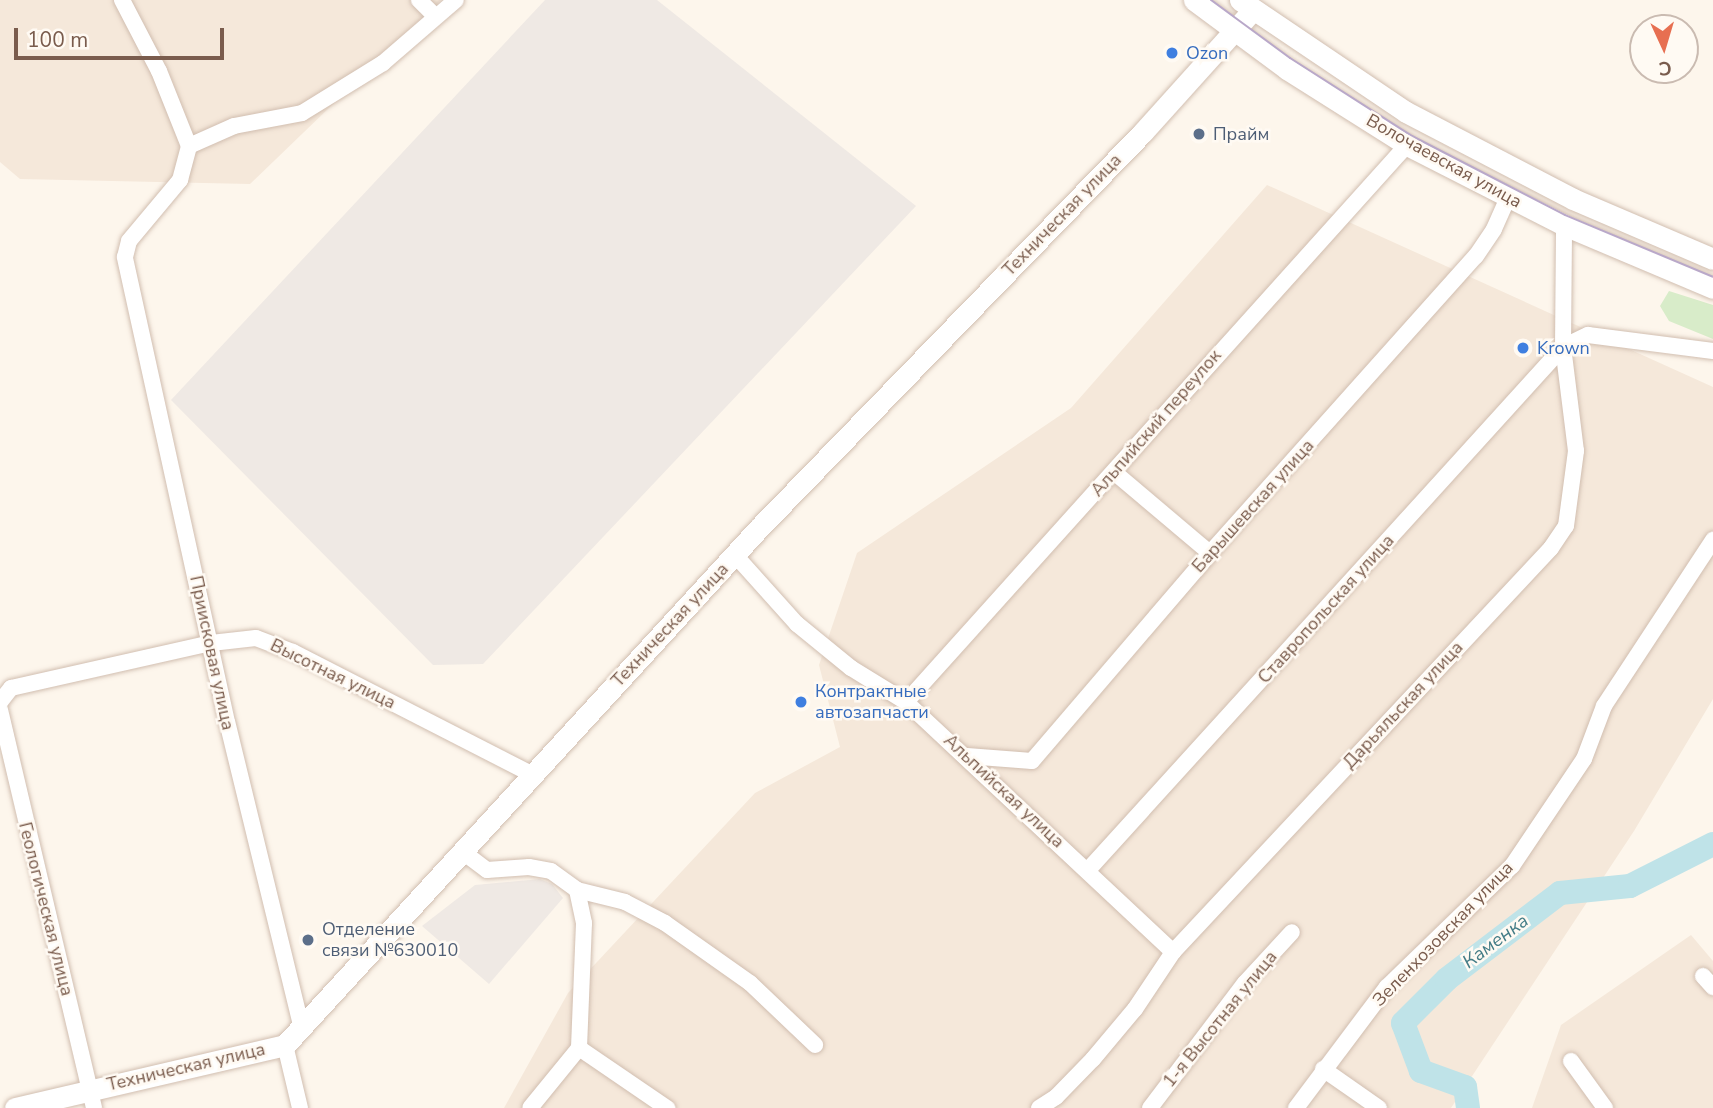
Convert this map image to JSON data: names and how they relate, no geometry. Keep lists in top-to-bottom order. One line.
{"streets":{"street":["Волочаевская улица","Техническая улица","Альпийский переулок","Барышевская улица","Ставропольская улица","Приисковая улица","Высотная улица","Дарьяльская улица","Альпийская улица","Геологическая улица","Зеленхозовская улица","1-я Высотная улица"]},"crossings":[["Волочаевская улица","Техническая улица"],["Волочаевская улица","Альпийский переулок"],["Волочаевская улица","Барышевская улица"],["Волочаевская улица","Дарьяльская улица"],["Техническая улица","Приисковая улица"],["Техническая улица","Высотная улица"],["Техническая улица","Альпийская улица"],["Техническая улица","Геологическая улица"],["Альпийский переулок","Альпийская улица"],["Барышевская улица","Альпийская улица"],["Ставропольская улица","Дарьяльская улица"],["Ставропольская улица","Альпийская улица"],["Приисковая улица","Высотная улица"],["Высотная улица","Геологическая улица"],["Дарьяльская улица","Альпийская улица"]],"water":["Каменка"],"places":["Ozon","Прайм","Krown","Контрактные автозапчасти","Отделение связи №630010"],"scale_bar":"100 m","north":"bottom"}
